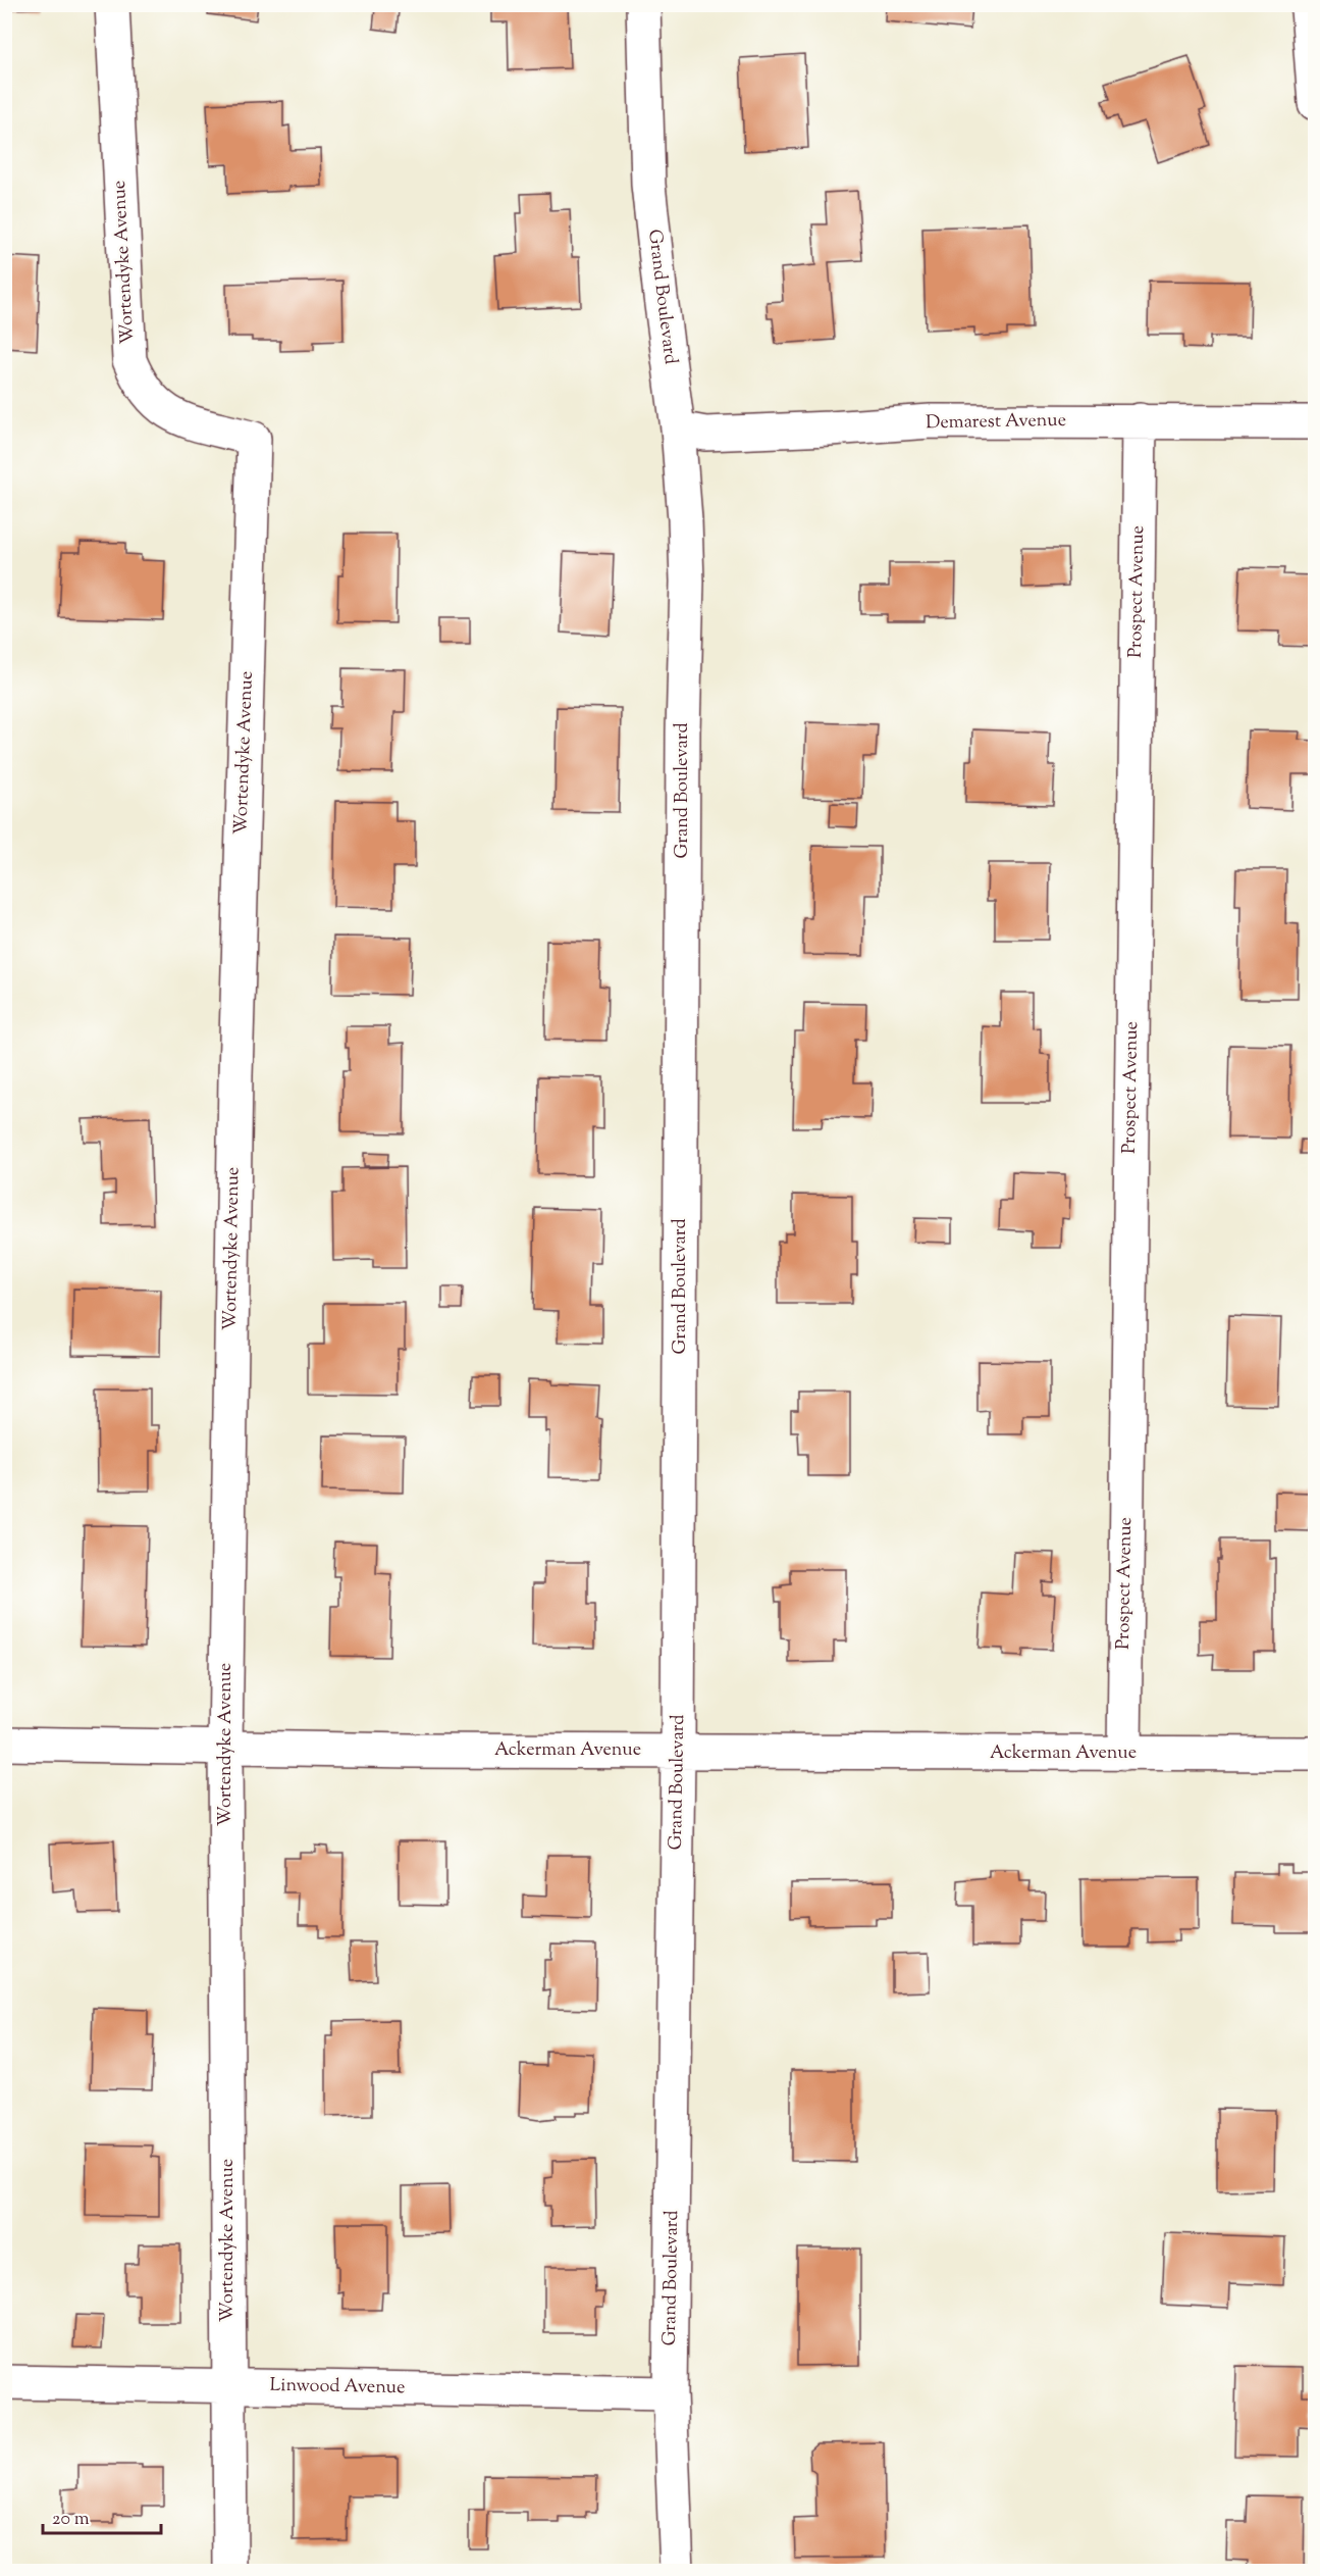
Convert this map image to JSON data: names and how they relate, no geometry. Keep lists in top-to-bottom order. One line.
{"streets":{"street":["Wortendyke Avenue","Grand Boulevard","Demarest Avenue","Prospect Avenue","Ackerman Avenue","Linwood Avenue"]},"crossings":[["Wortendyke Avenue","Ackerman Avenue"],["Wortendyke Avenue","Linwood Avenue"],["Grand Boulevard","Demarest Avenue"],["Grand Boulevard","Ackerman Avenue"],["Grand Boulevard","Linwood Avenue"],["Demarest Avenue","Prospect Avenue"],["Prospect Avenue","Ackerman Avenue"]],"scale_bar":"20 m"}
